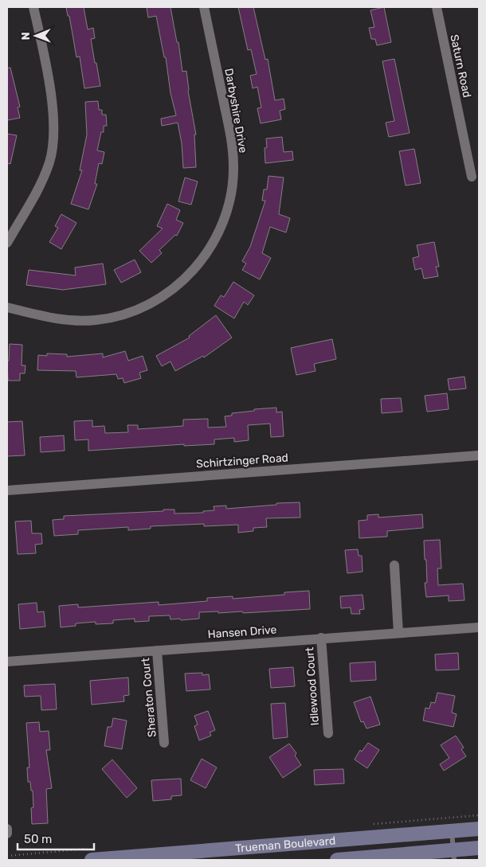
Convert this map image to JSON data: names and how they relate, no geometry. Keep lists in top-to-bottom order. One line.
{"streets":{"main road":["Trueman Boulevard"],"street":["Saturn Road","Darbyshire Drive","Schirtzinger Road","Hansen Drive","Idlewood Court","Sheraton Court"]},"crossings":[["Hansen Drive","Idlewood Court"],["Hansen Drive","Sheraton Court"]],"scale_bar":"50 m","north":"left"}
